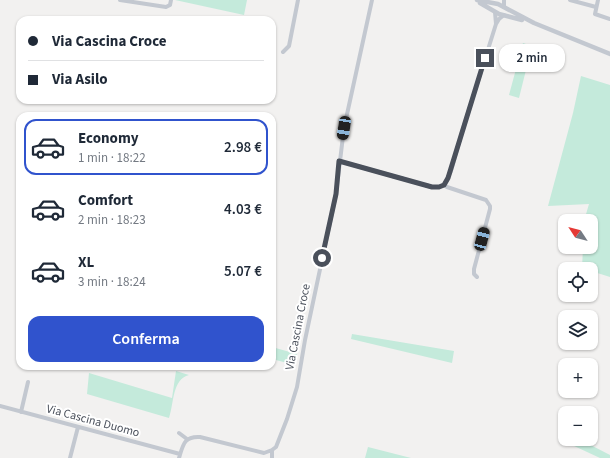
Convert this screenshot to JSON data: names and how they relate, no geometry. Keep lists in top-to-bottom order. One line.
{"streets":{"street":["Via Cascina Croce","Via Cascina Duomo"]},"north":"top left","page":{"banner":["Via Cascina Croce","Via Asilo"],"bubble":"2 min","list":[{"name":"Economy","note":"1 min · 18:22","value":"2.98 €"},{"name":"Comfort","note":"2 min · 18:23","value":"4.03 €"},{"name":"XL","note":"3 min · 18:24","value":"5.07 €"}],"map_buttons":["+","−"],"buttons":"Conferma"}}
